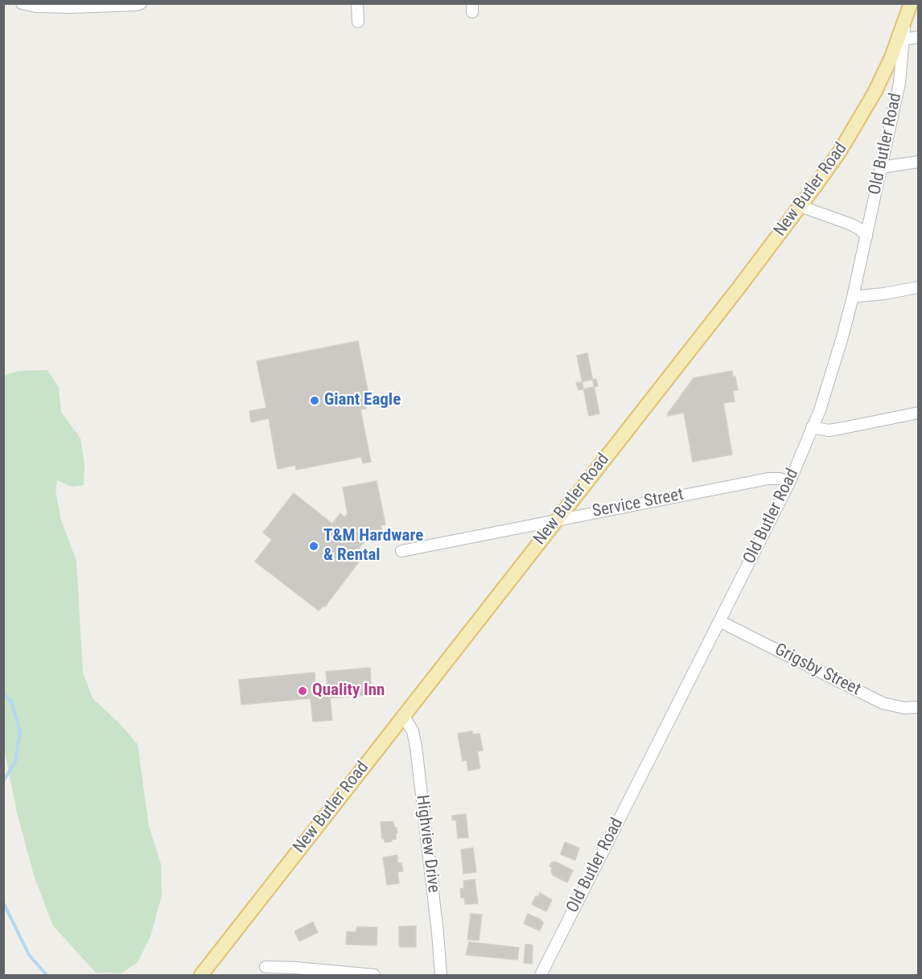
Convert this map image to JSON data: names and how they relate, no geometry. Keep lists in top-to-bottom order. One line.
{"streets":{"main road":["New Butler Road"],"street":["Old Butler Road","Service Street","Grigsby Street","Highview Drive"]},"crossings":[["Old Butler Road","New Butler Road"],["Old Butler Road","Service Street"],["Old Butler Road","Grigsby Street"],["New Butler Road","Service Street"],["New Butler Road","Highview Drive"]],"places":["Giant Eagle","T&M Hardware & Rental","Quality Inn"]}
